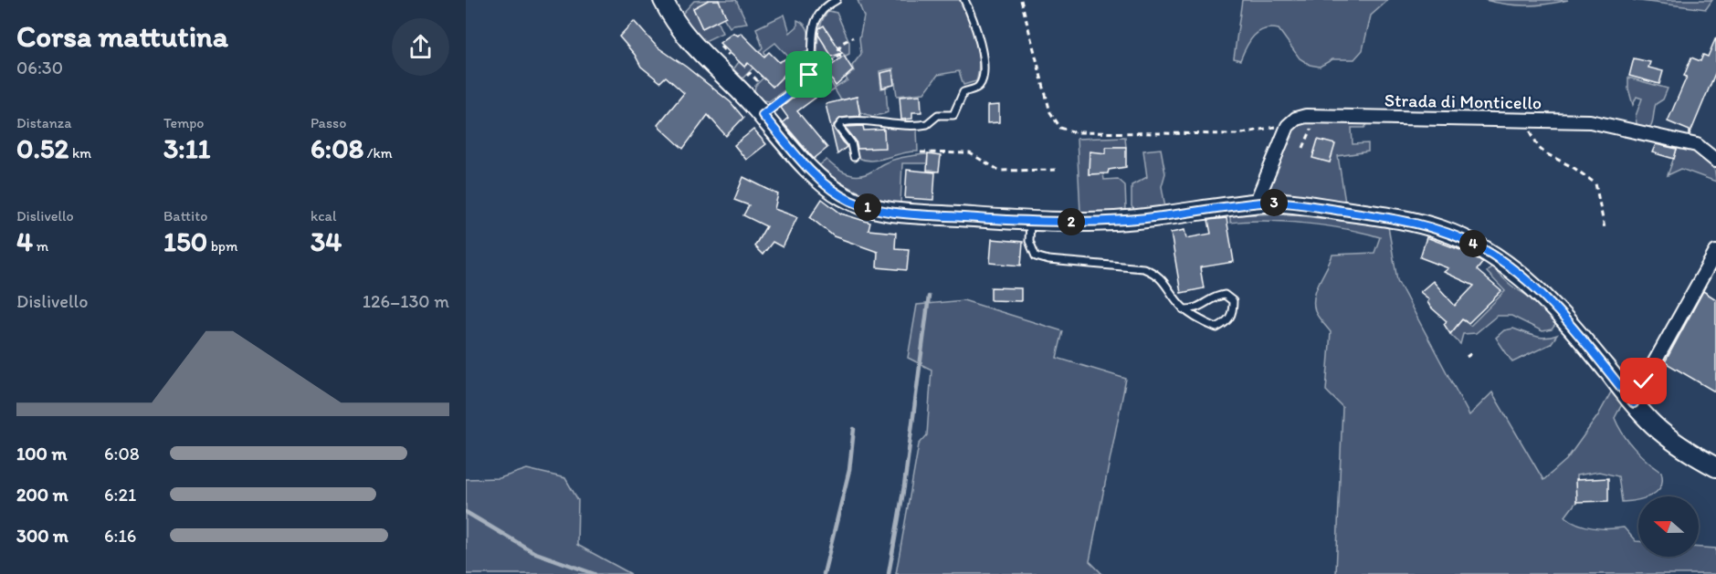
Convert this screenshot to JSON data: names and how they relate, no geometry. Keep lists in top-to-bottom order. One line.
{"streets":{"street":["Strada di Monticello"]},"north":"left","page":{"heading":["Corsa mattutina","06:30"],"stats":[["Distanza","0.52 km"],["Tempo","3:11"],["Passo","6:08 /km"],["Dislivello","4 m"],["Battito","150 bpm"],["kcal","34"]],"pins":["3","1","2","4"],"chart":["Dislivello","126–130 m"],"list":[{"name":"100 m","note":"6:08"},{"name":"200 m","note":"6:21"},{"name":"300 m","note":"6:16"}]}}
